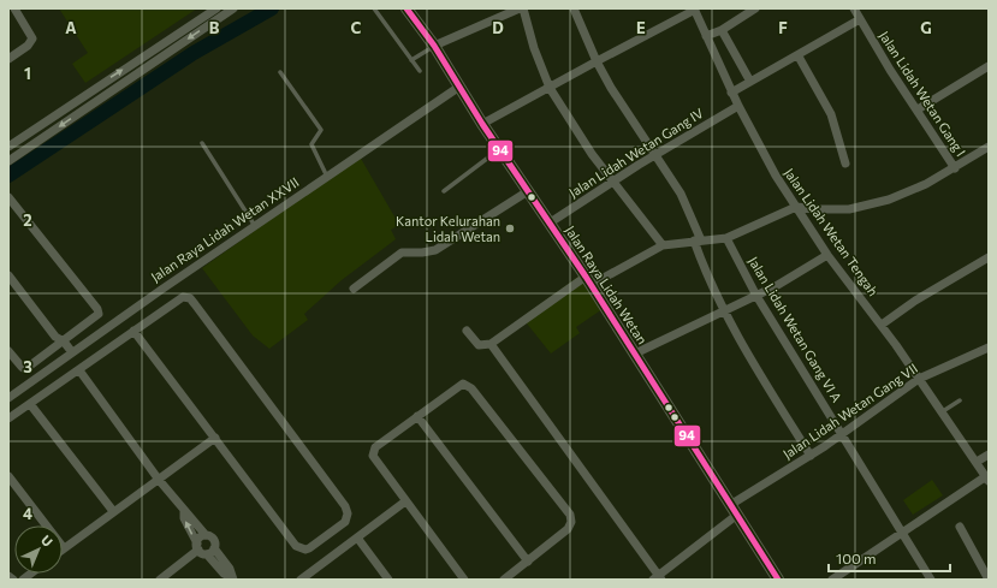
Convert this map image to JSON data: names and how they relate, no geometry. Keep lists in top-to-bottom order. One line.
{"streets":{"main road":["Jalan Raya Lidah Wetan"],"street":["Jalan Lidah Wetan Gang I","Jalan Lidah Wetan Gang IV","Jalan Raya Lidah Wetan XXVII","Jalan Lidah Wetan Tengah","Jalan Lidah Wetan Gang VI A","Jalan Lidah Wetan Gang VII"]},"crossings":[["Jalan Lidah Wetan Gang IV","Jalan Lidah Wetan Tengah"],["Jalan Lidah Wetan Gang IV","Jalan Raya Lidah Wetan"],["Jalan Raya Lidah Wetan XXVII","Jalan Raya Lidah Wetan"],["Jalan Lidah Wetan Tengah","Jalan Lidah Wetan Gang VII"],["Jalan Raya Lidah Wetan","Jalan Lidah Wetan Gang VII"],["Jalan Lidah Wetan Gang VI A","Jalan Lidah Wetan Gang VII"]],"places":["Kantor Kelurahan Lidah Wetan"],"lines":["transit line 94"],"scale_bar":"100 m","north":"top right","grid":{"columns":["A","B","C","D","E","F","G"],"rows":["1","2","3","4"]}}
